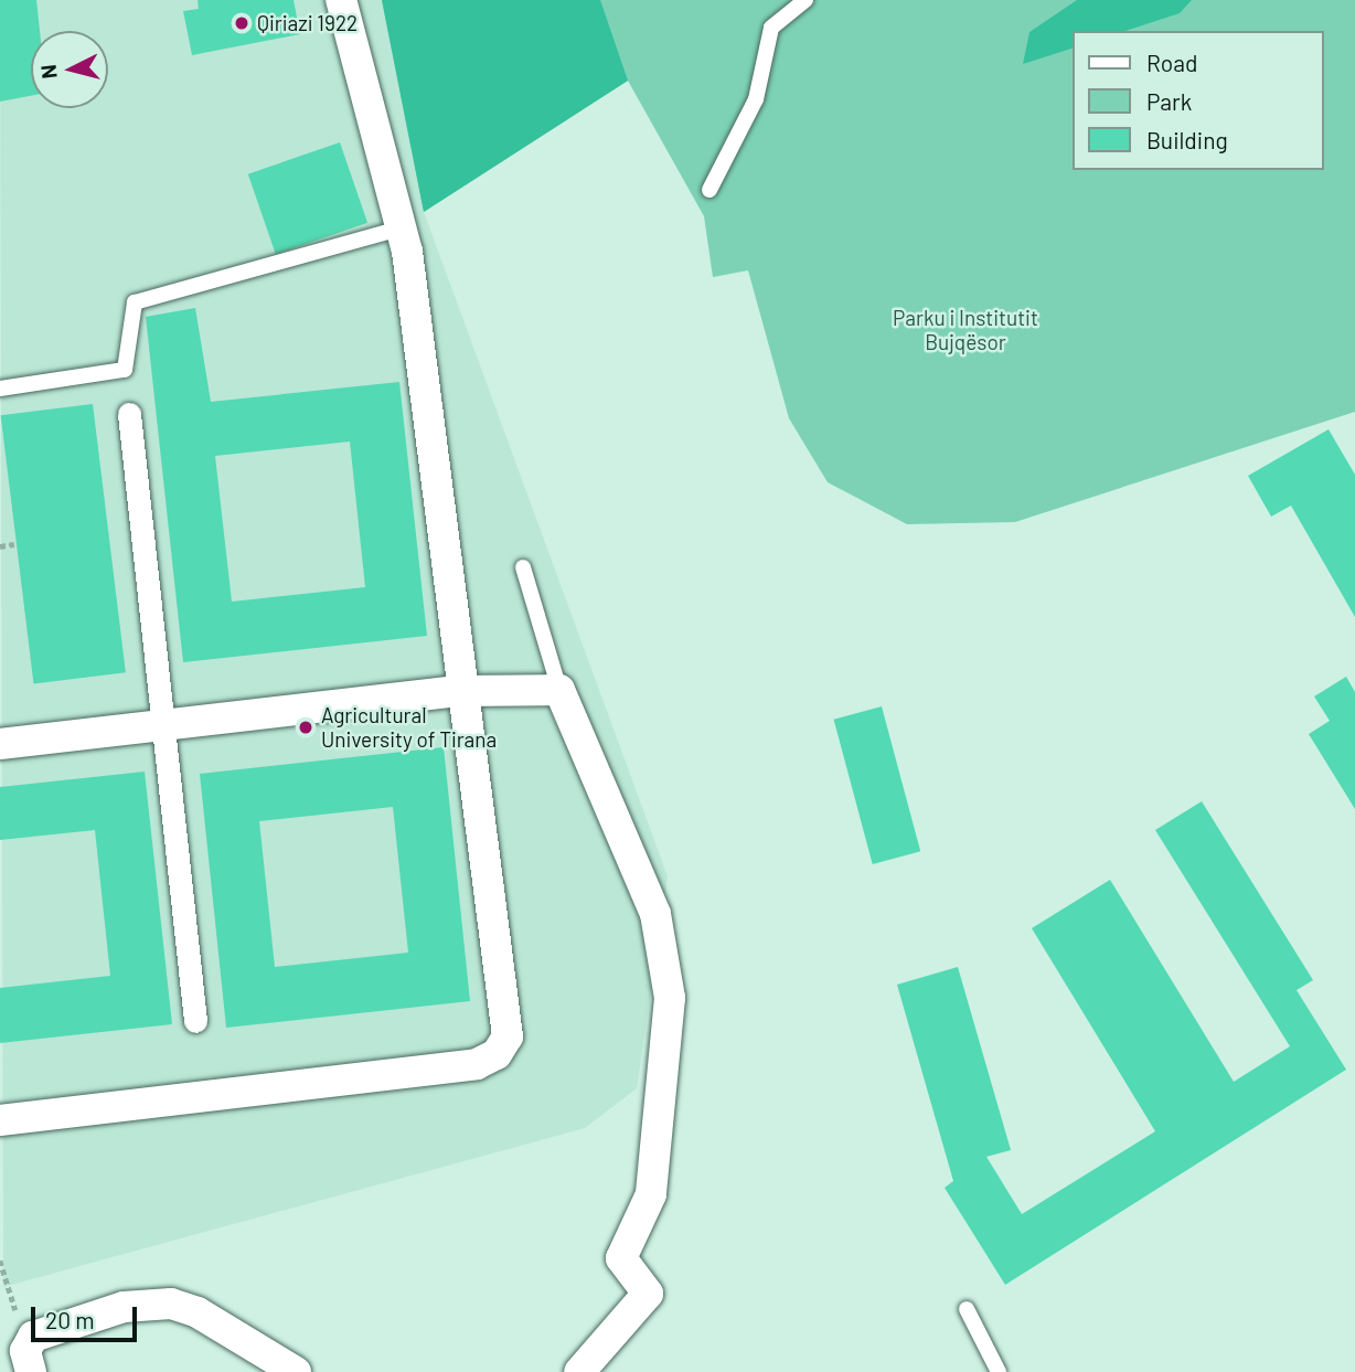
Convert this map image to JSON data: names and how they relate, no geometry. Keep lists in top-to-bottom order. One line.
{"parks":["Parku i Institutit Bujqësor"],"places":["Qiriazi 1922","Agricultural University of Tirana"],"legend":["Road","Park","Building"],"scale_bar":"20 m","north":"left"}
